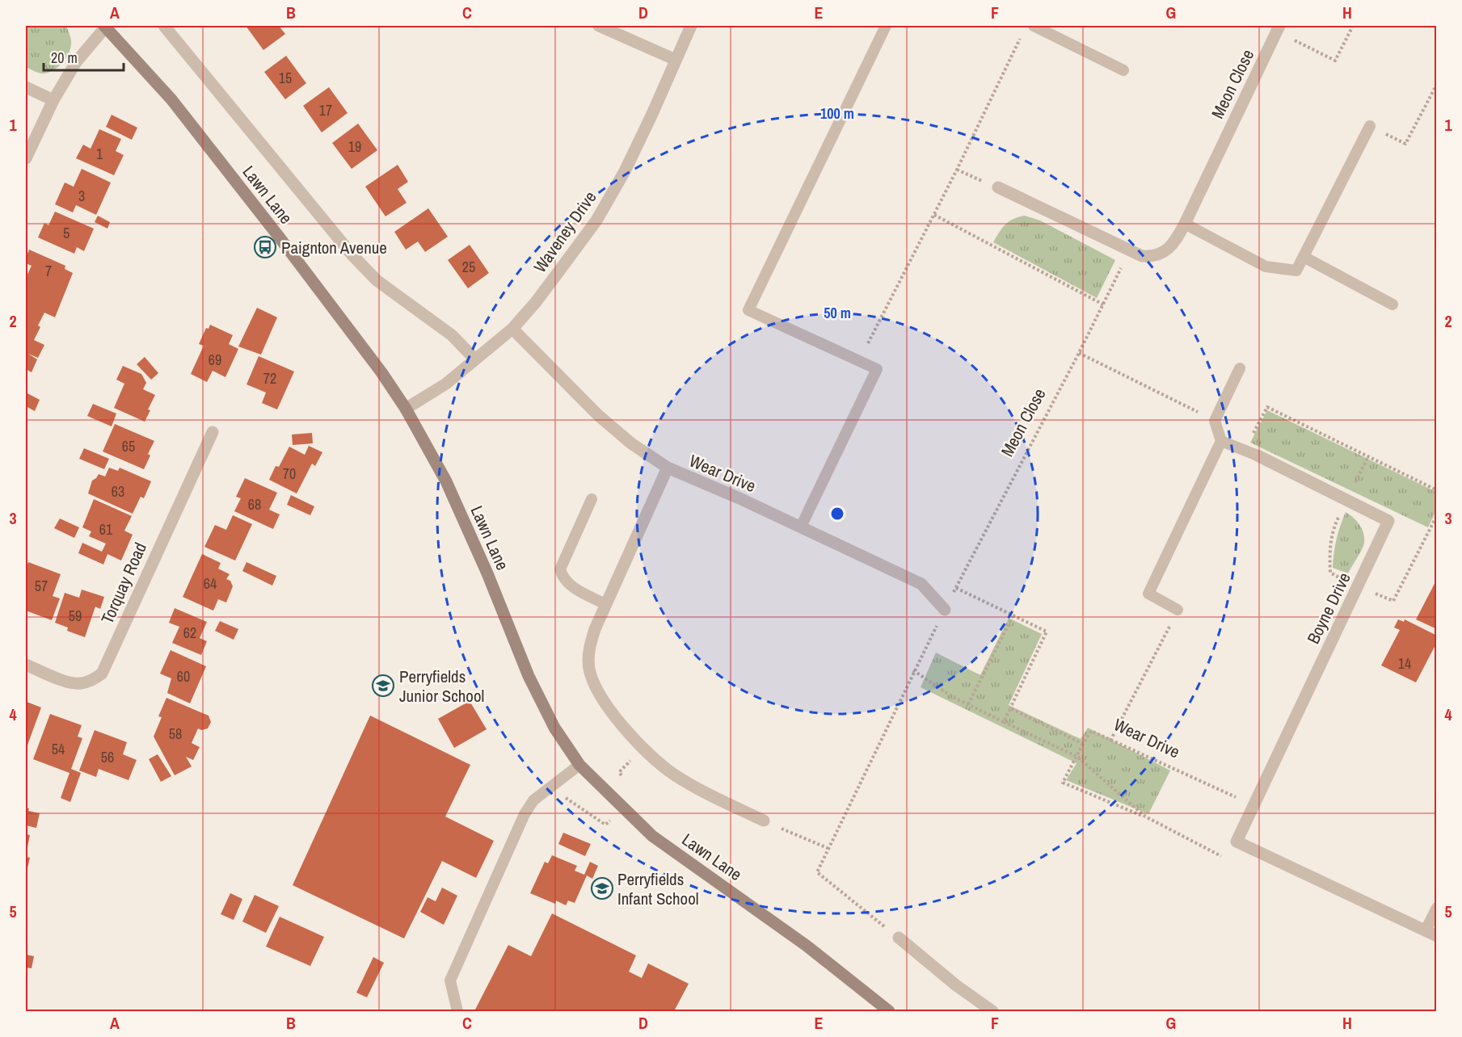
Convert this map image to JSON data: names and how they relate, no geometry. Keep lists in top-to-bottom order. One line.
{"streets":{"street":["Meon Close","Lawn Lane","Waveney Drive","Wear Drive","Torquay Road","Boyne Drive"]},"crossings":[["Meon Close","Wear Drive"],["Lawn Lane","Waveney Drive"],["Waveney Drive","Wear Drive"],["Wear Drive","Boyne Drive"]],"places":{"bus stop":["Paignton Avenue"],"school or university":["Perryfields Junior School","Perryfields Infant School"]},"house_numbers":["15","17","19","1","3","5","25","7","69","72","65","70","63","68","61","64","57","59","62","14","60","58","54","56"],"scale_bar":"20 m","grid":{"columns":["A","B","C","D","E","F","G","H"],"rows":["1","2","3","4","5"]},"rings":["100 m","50 m"]}
